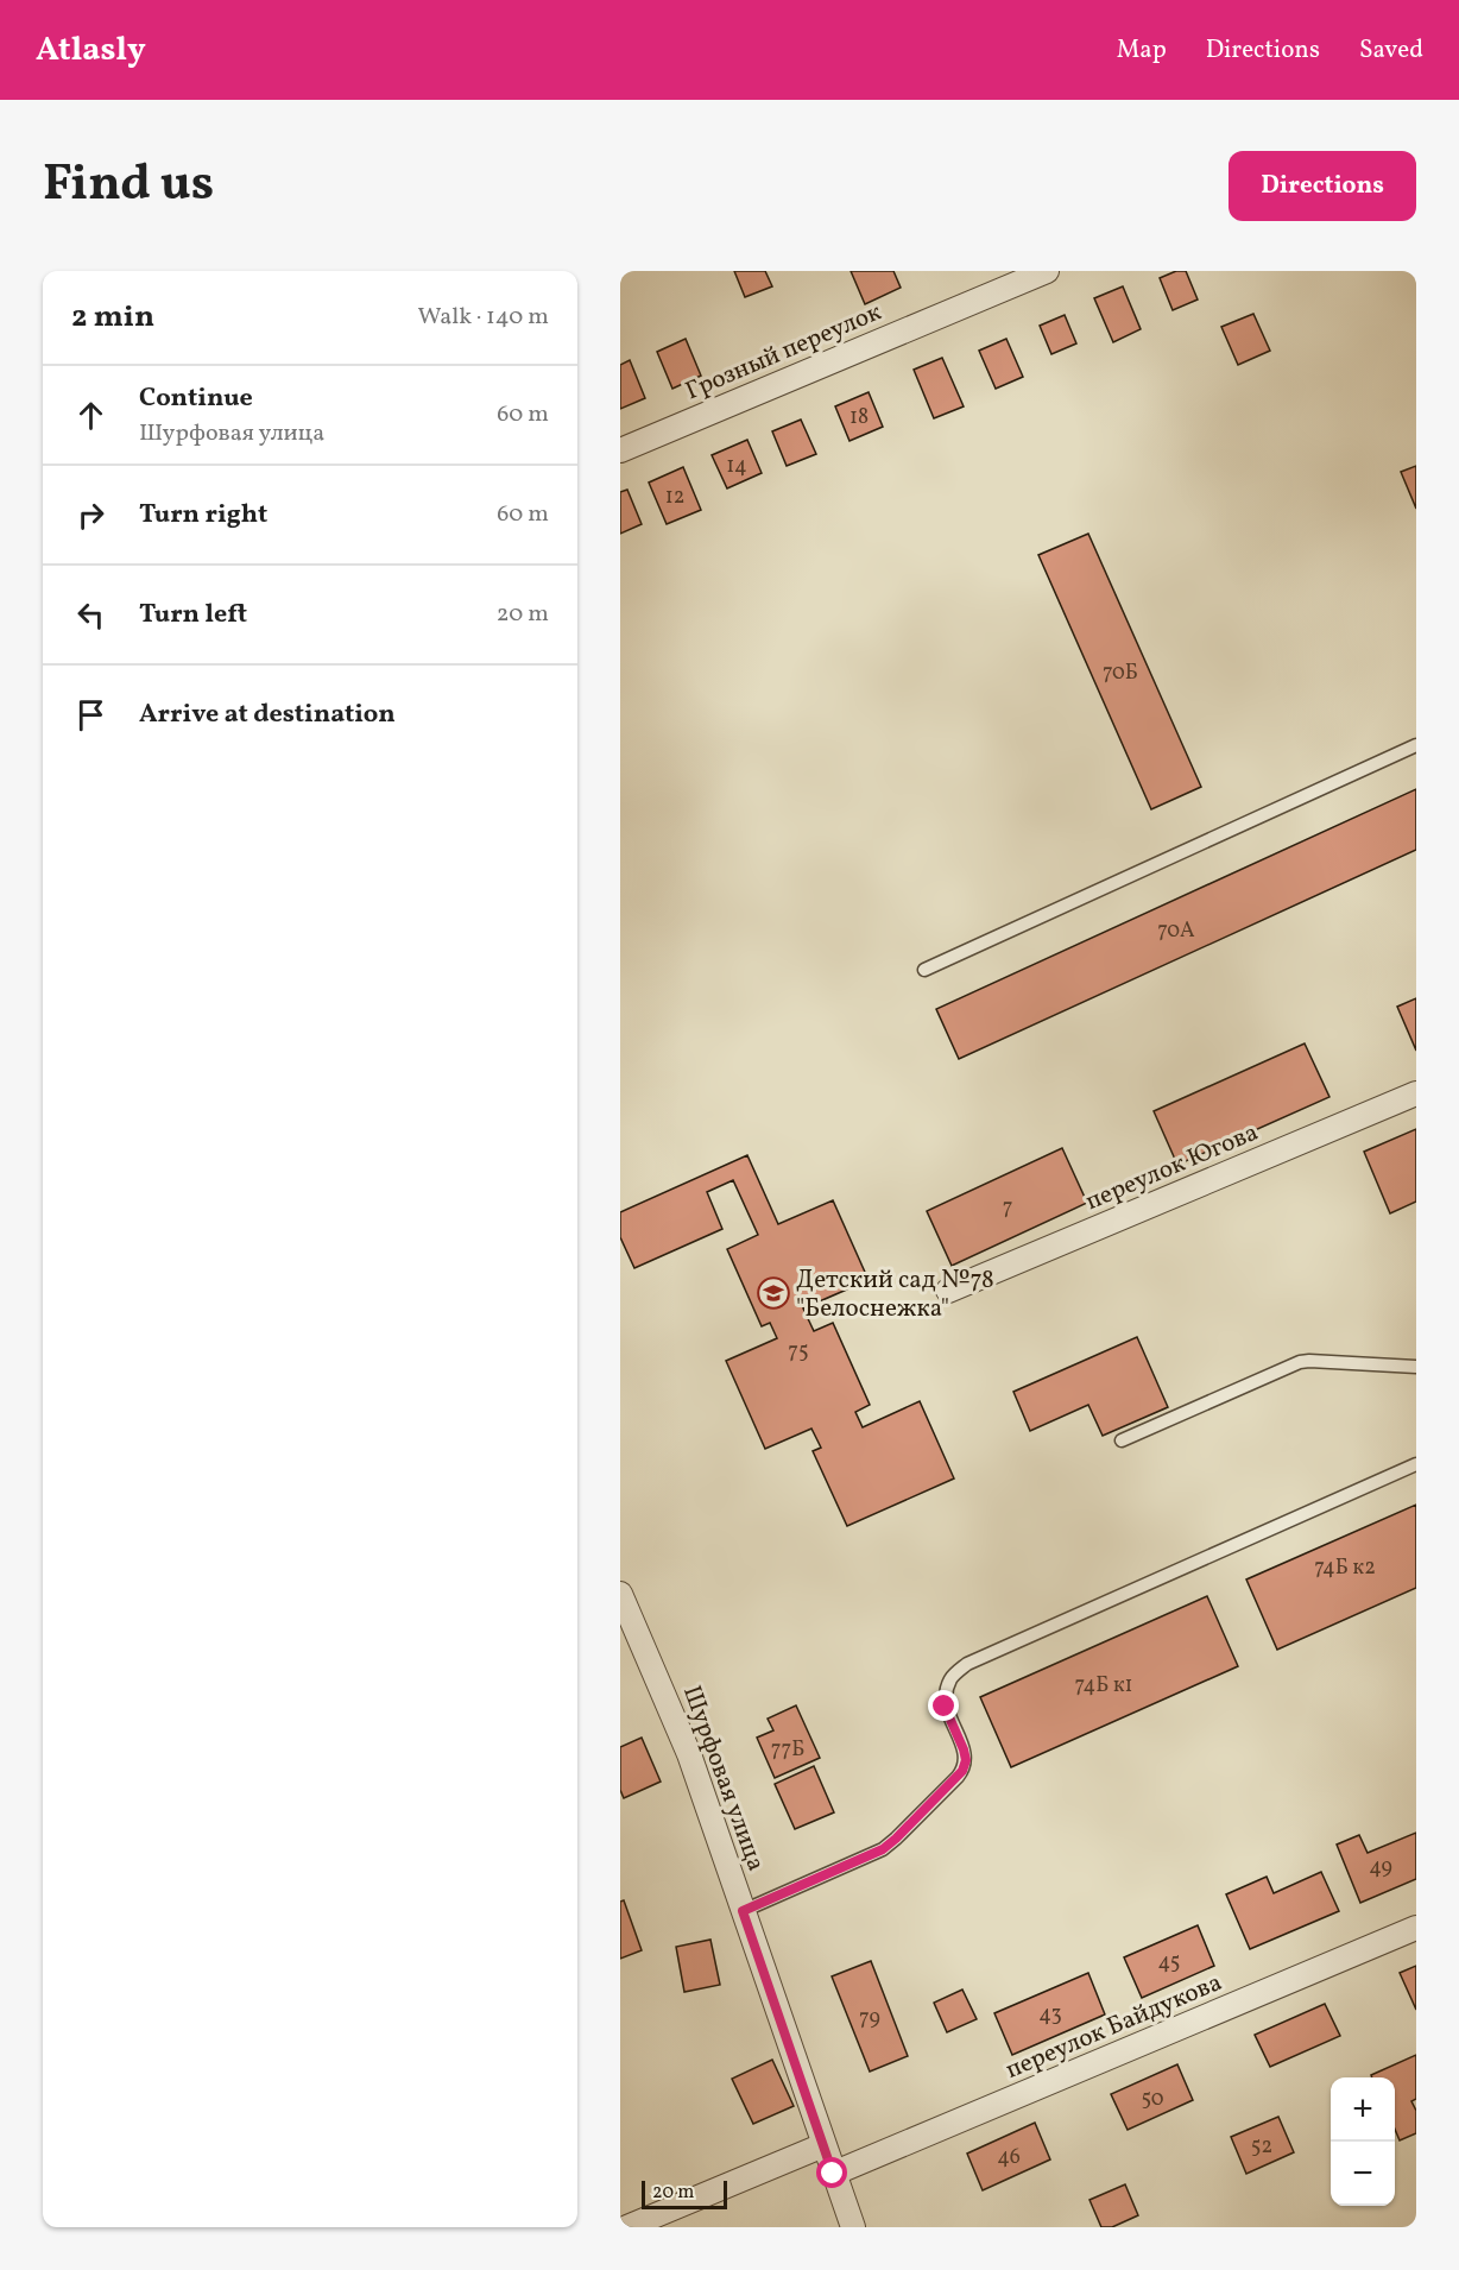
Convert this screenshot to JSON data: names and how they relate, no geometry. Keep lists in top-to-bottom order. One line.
{"streets":{"street":["Грозный переулок","переулок Югова","Шурфовая улица","переулок Байдукова"]},"crossings":[["Шурфовая улица","переулок Байдукова"]],"places":{"school or university":["Детский сад №78 \"Белоснежка\""]},"house_numbers":["18","14","12","70Б","70А","7","75","74Б к2","74Б к1","77Б","49","45","43","79","50","52","46"],"scale_bar":"20 m","page":{"header":"Atlasly","nav":["Map","Directions","Saved"],"title":"Find us","buttons":"Directions","heading":["2 min","Walk · 140 m"],"list":[["Continue","Шурфовая улица","60 m"],["Turn right","60 m"],["Turn left","20 m"],"Arrive at destination"],"map_buttons":["+","−"],"scale":"20 m"}}
